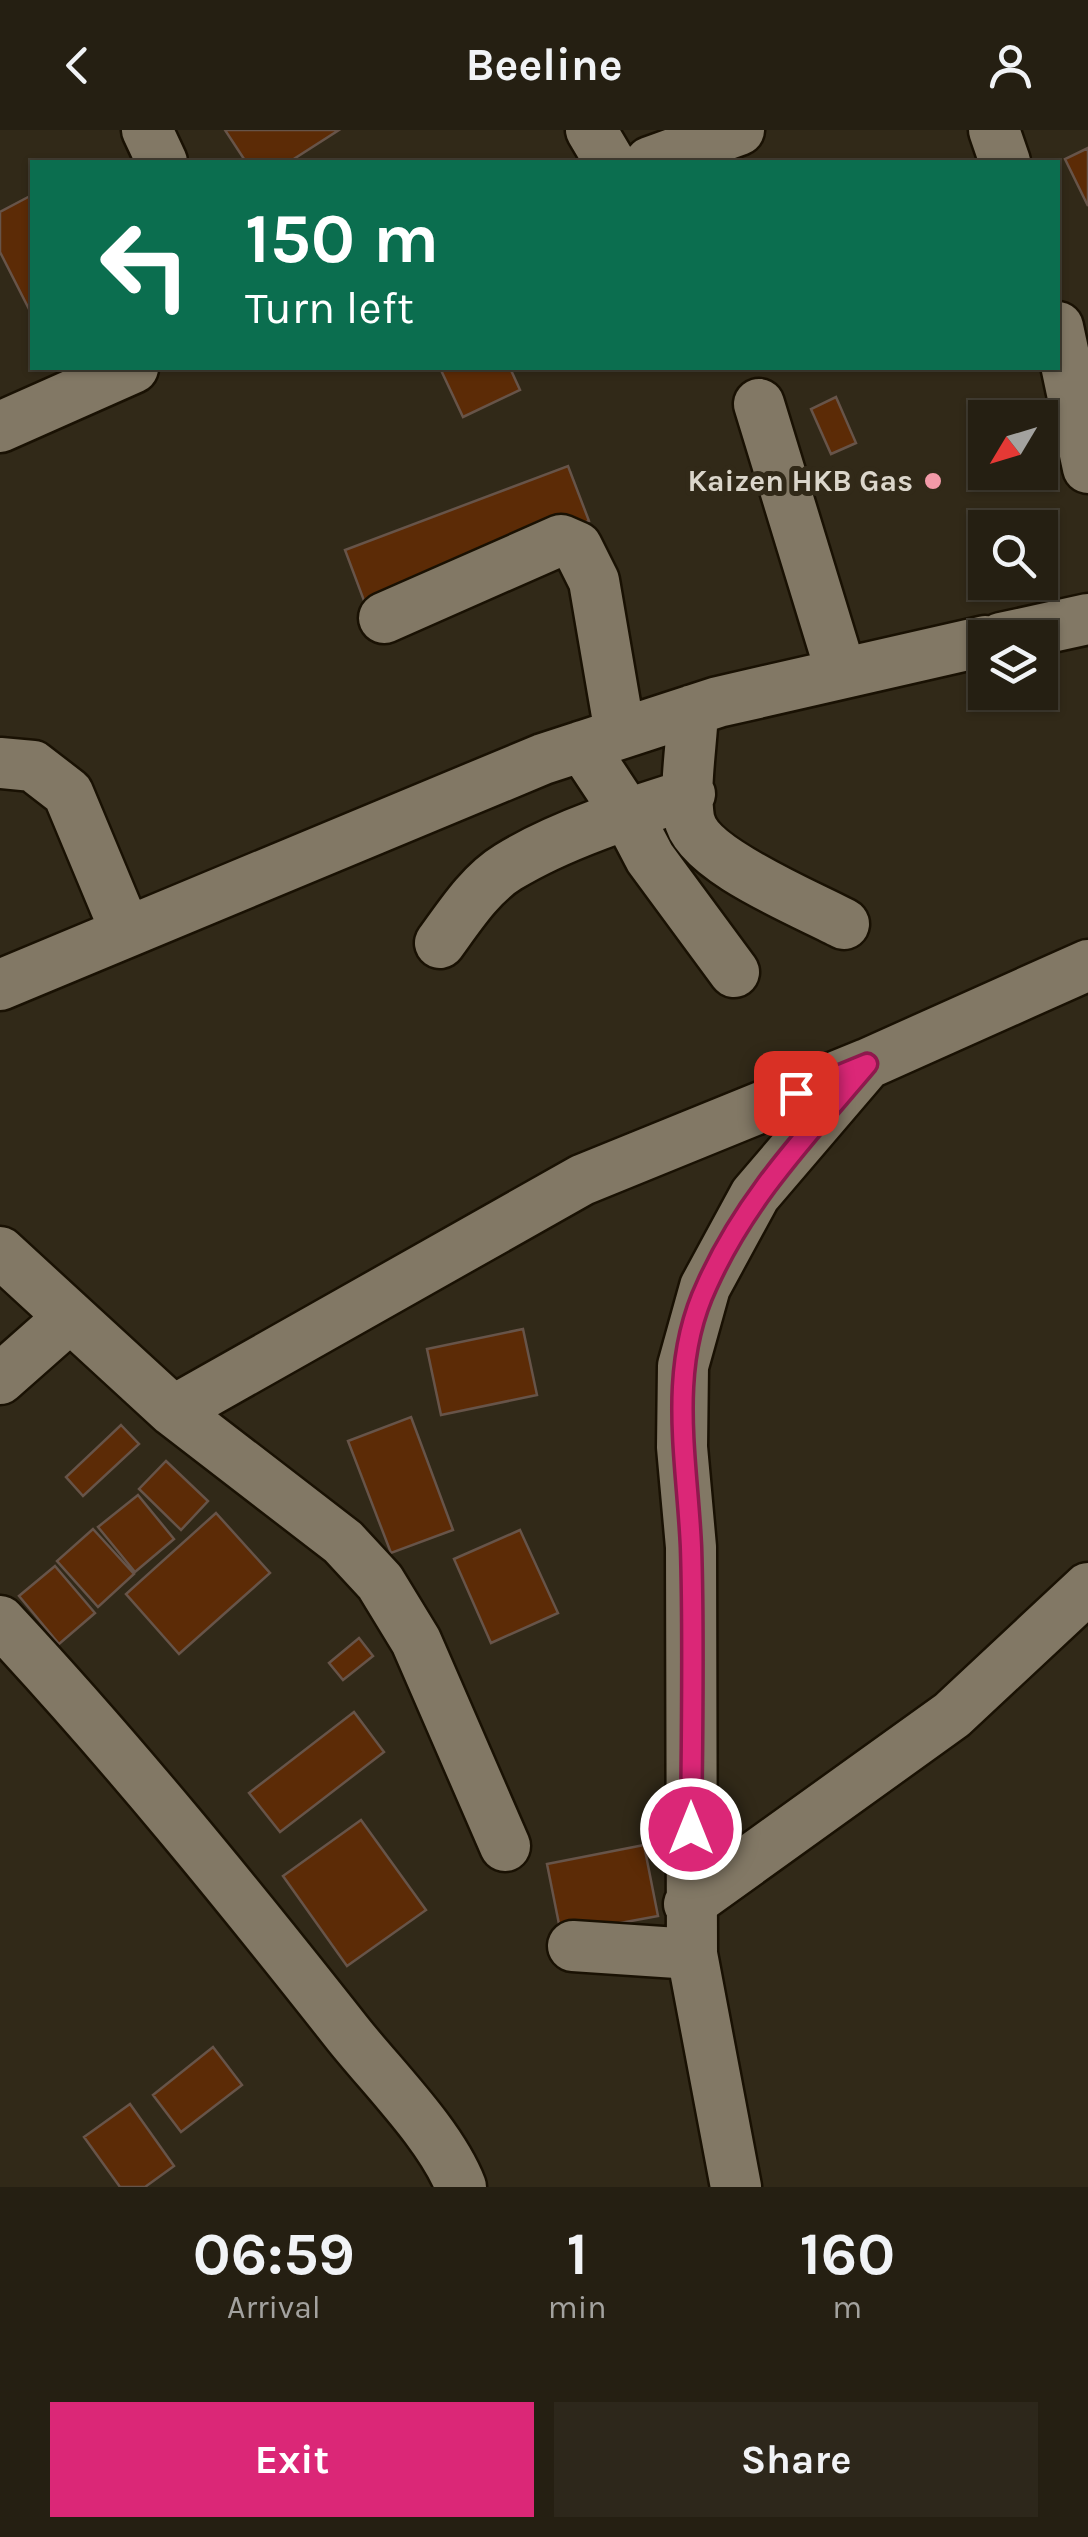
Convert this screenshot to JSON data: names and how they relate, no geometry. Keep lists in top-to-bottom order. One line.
{"places":["Kaizen HKB Gas"],"north":"bottom left","page":{"header":"Beeline","turn":["150 m","Turn left"],"eta":["06:59","Arrival","1","min","160","m"],"buttons":["Exit","Share"]}}
